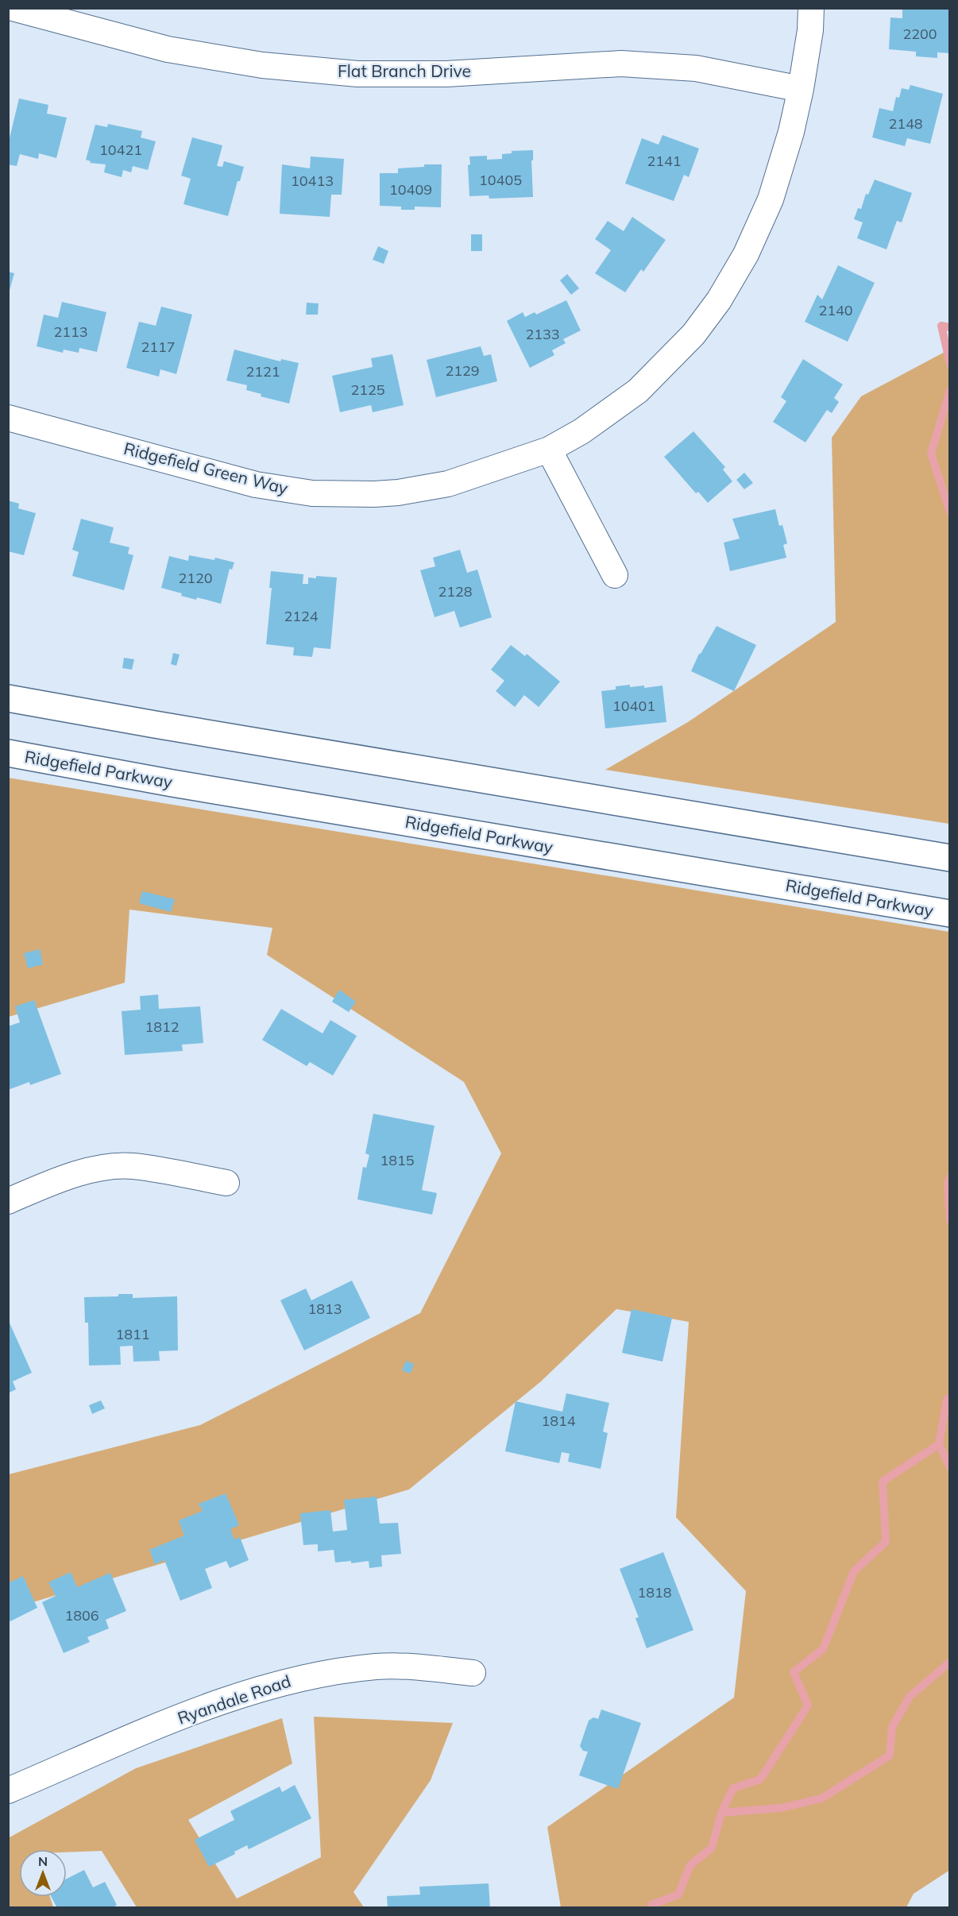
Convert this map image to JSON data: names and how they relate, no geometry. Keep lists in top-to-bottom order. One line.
{"streets":{"main road":["Ridgefield Parkway"],"street":["Flat Branch Drive","Ridgefield Green Way","Ryandale Road"]},"crossings":[["Flat Branch Drive","Ridgefield Green Way"]],"house_numbers":["2200","2148","10421","2141","10405","10413","10409","2140","2113","2133","2117","2129","2121","2125","2120","2128","2124","10401","1812","1815","1813","1811","1814","1818","1806"],"north":"top"}
